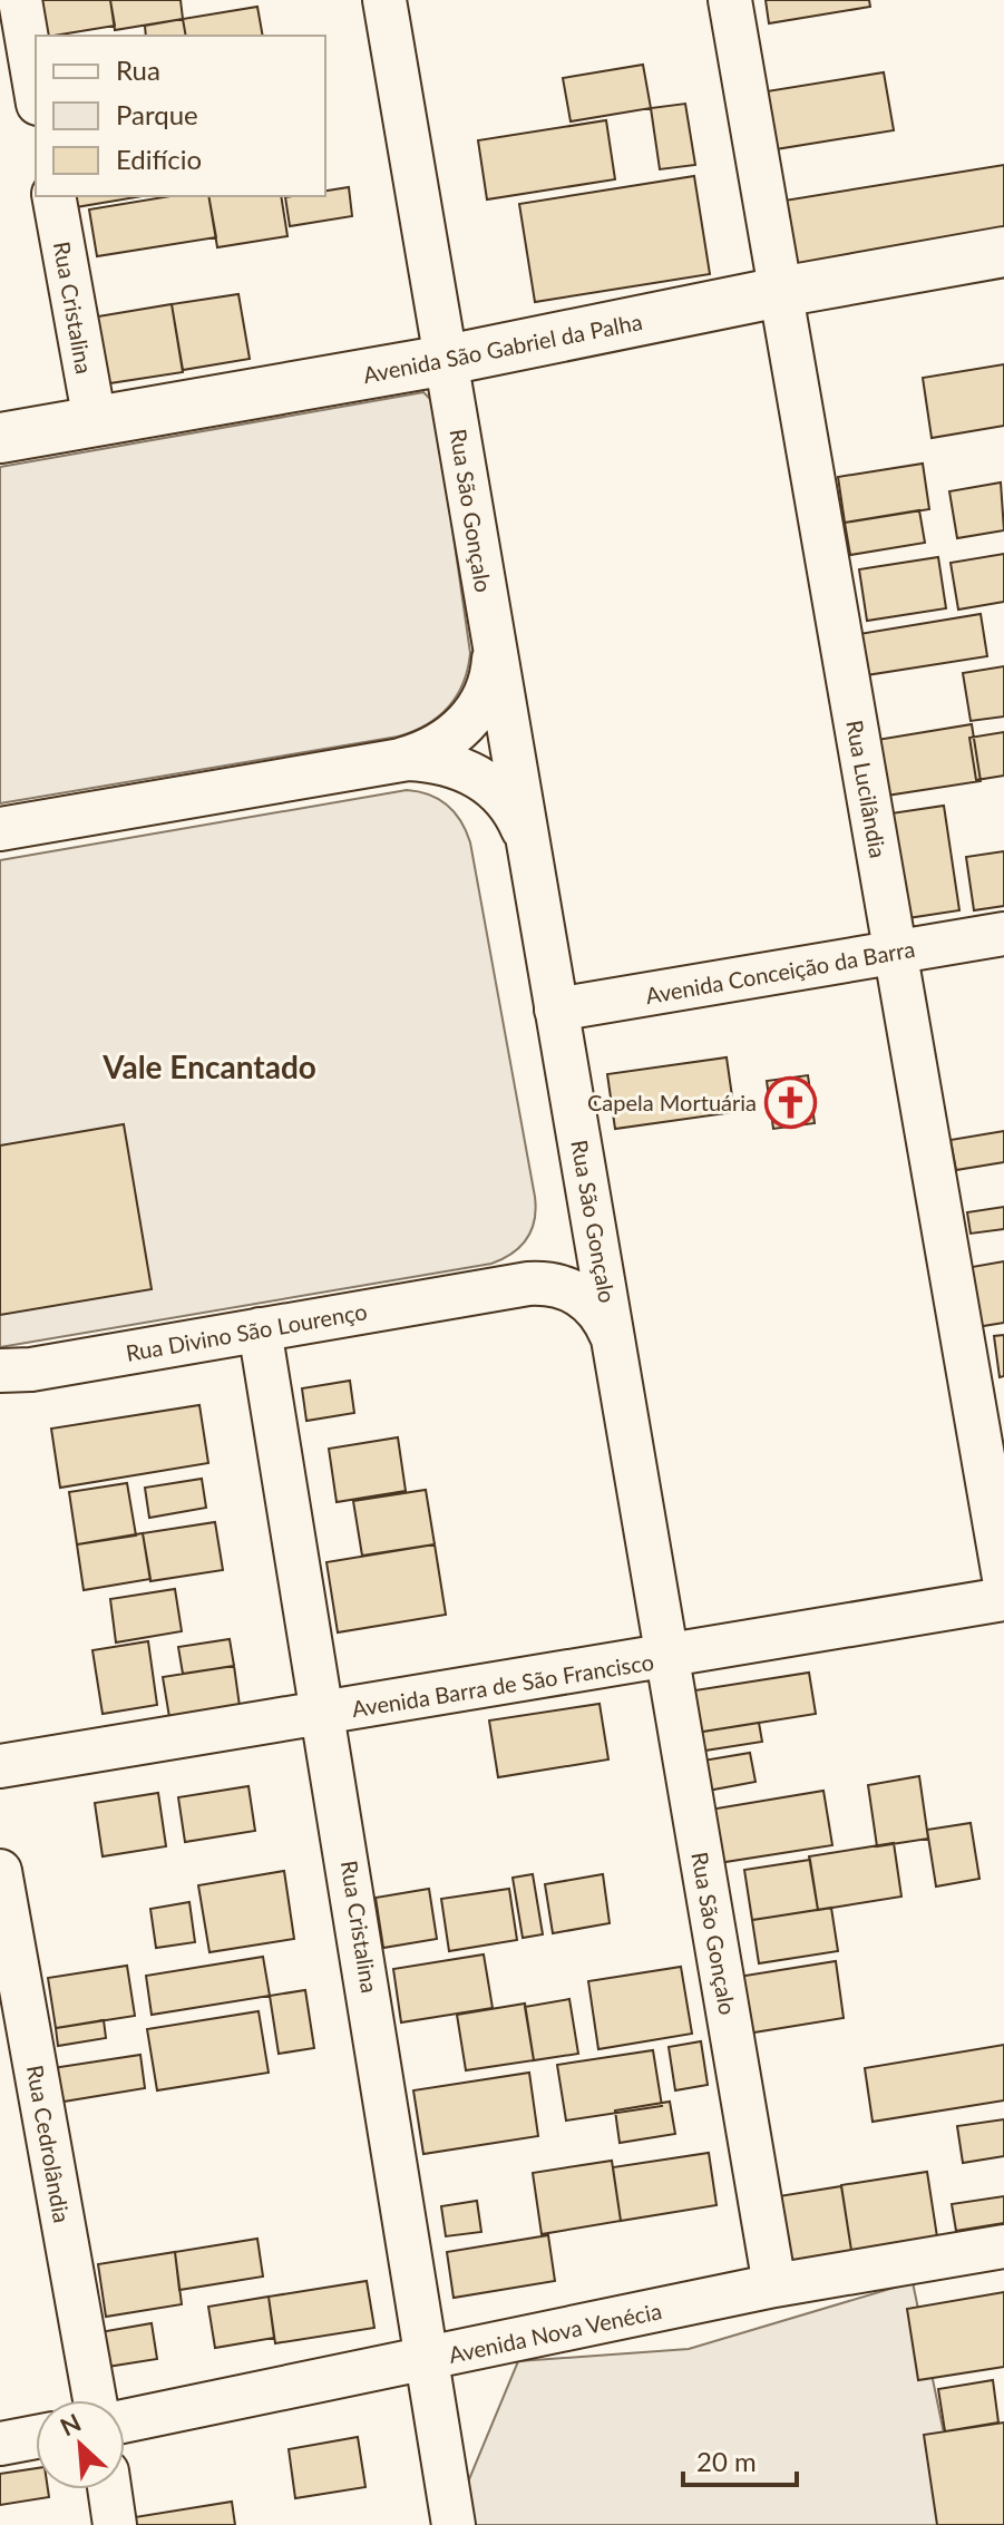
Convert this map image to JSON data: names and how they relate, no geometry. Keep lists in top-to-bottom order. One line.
{"streets":{"main road":["Avenida São Gabriel da Palha"],"street":["Rua Cristalina","Rua São Gonçalo","Rua Lucilândia","Avenida Conceição da Barra","Rua Divino São Lourenço","Avenida Barra de São Francisco","Rua Cedrolândia","Avenida Nova Venécia"]},"crossings":[["Rua Cristalina","Avenida São Gabriel da Palha"],["Rua Cristalina","Rua Divino São Lourenço"],["Rua Cristalina","Avenida Barra de São Francisco"],["Rua Cristalina","Avenida Nova Venécia"],["Avenida São Gabriel da Palha","Rua São Gonçalo"],["Avenida São Gabriel da Palha","Rua Lucilândia"],["Rua São Gonçalo","Avenida Conceição da Barra"],["Rua São Gonçalo","Rua Divino São Lourenço"],["Rua São Gonçalo","Avenida Barra de São Francisco"],["Rua São Gonçalo","Avenida Nova Venécia"],["Rua Lucilândia","Avenida Conceição da Barra"]],"districts":["Vale Encantado"],"places":{"church":["Capela Mortuária"]},"legend":["Rua","Parque","Edifício"],"scale_bar":"20 m","north":"top left"}
